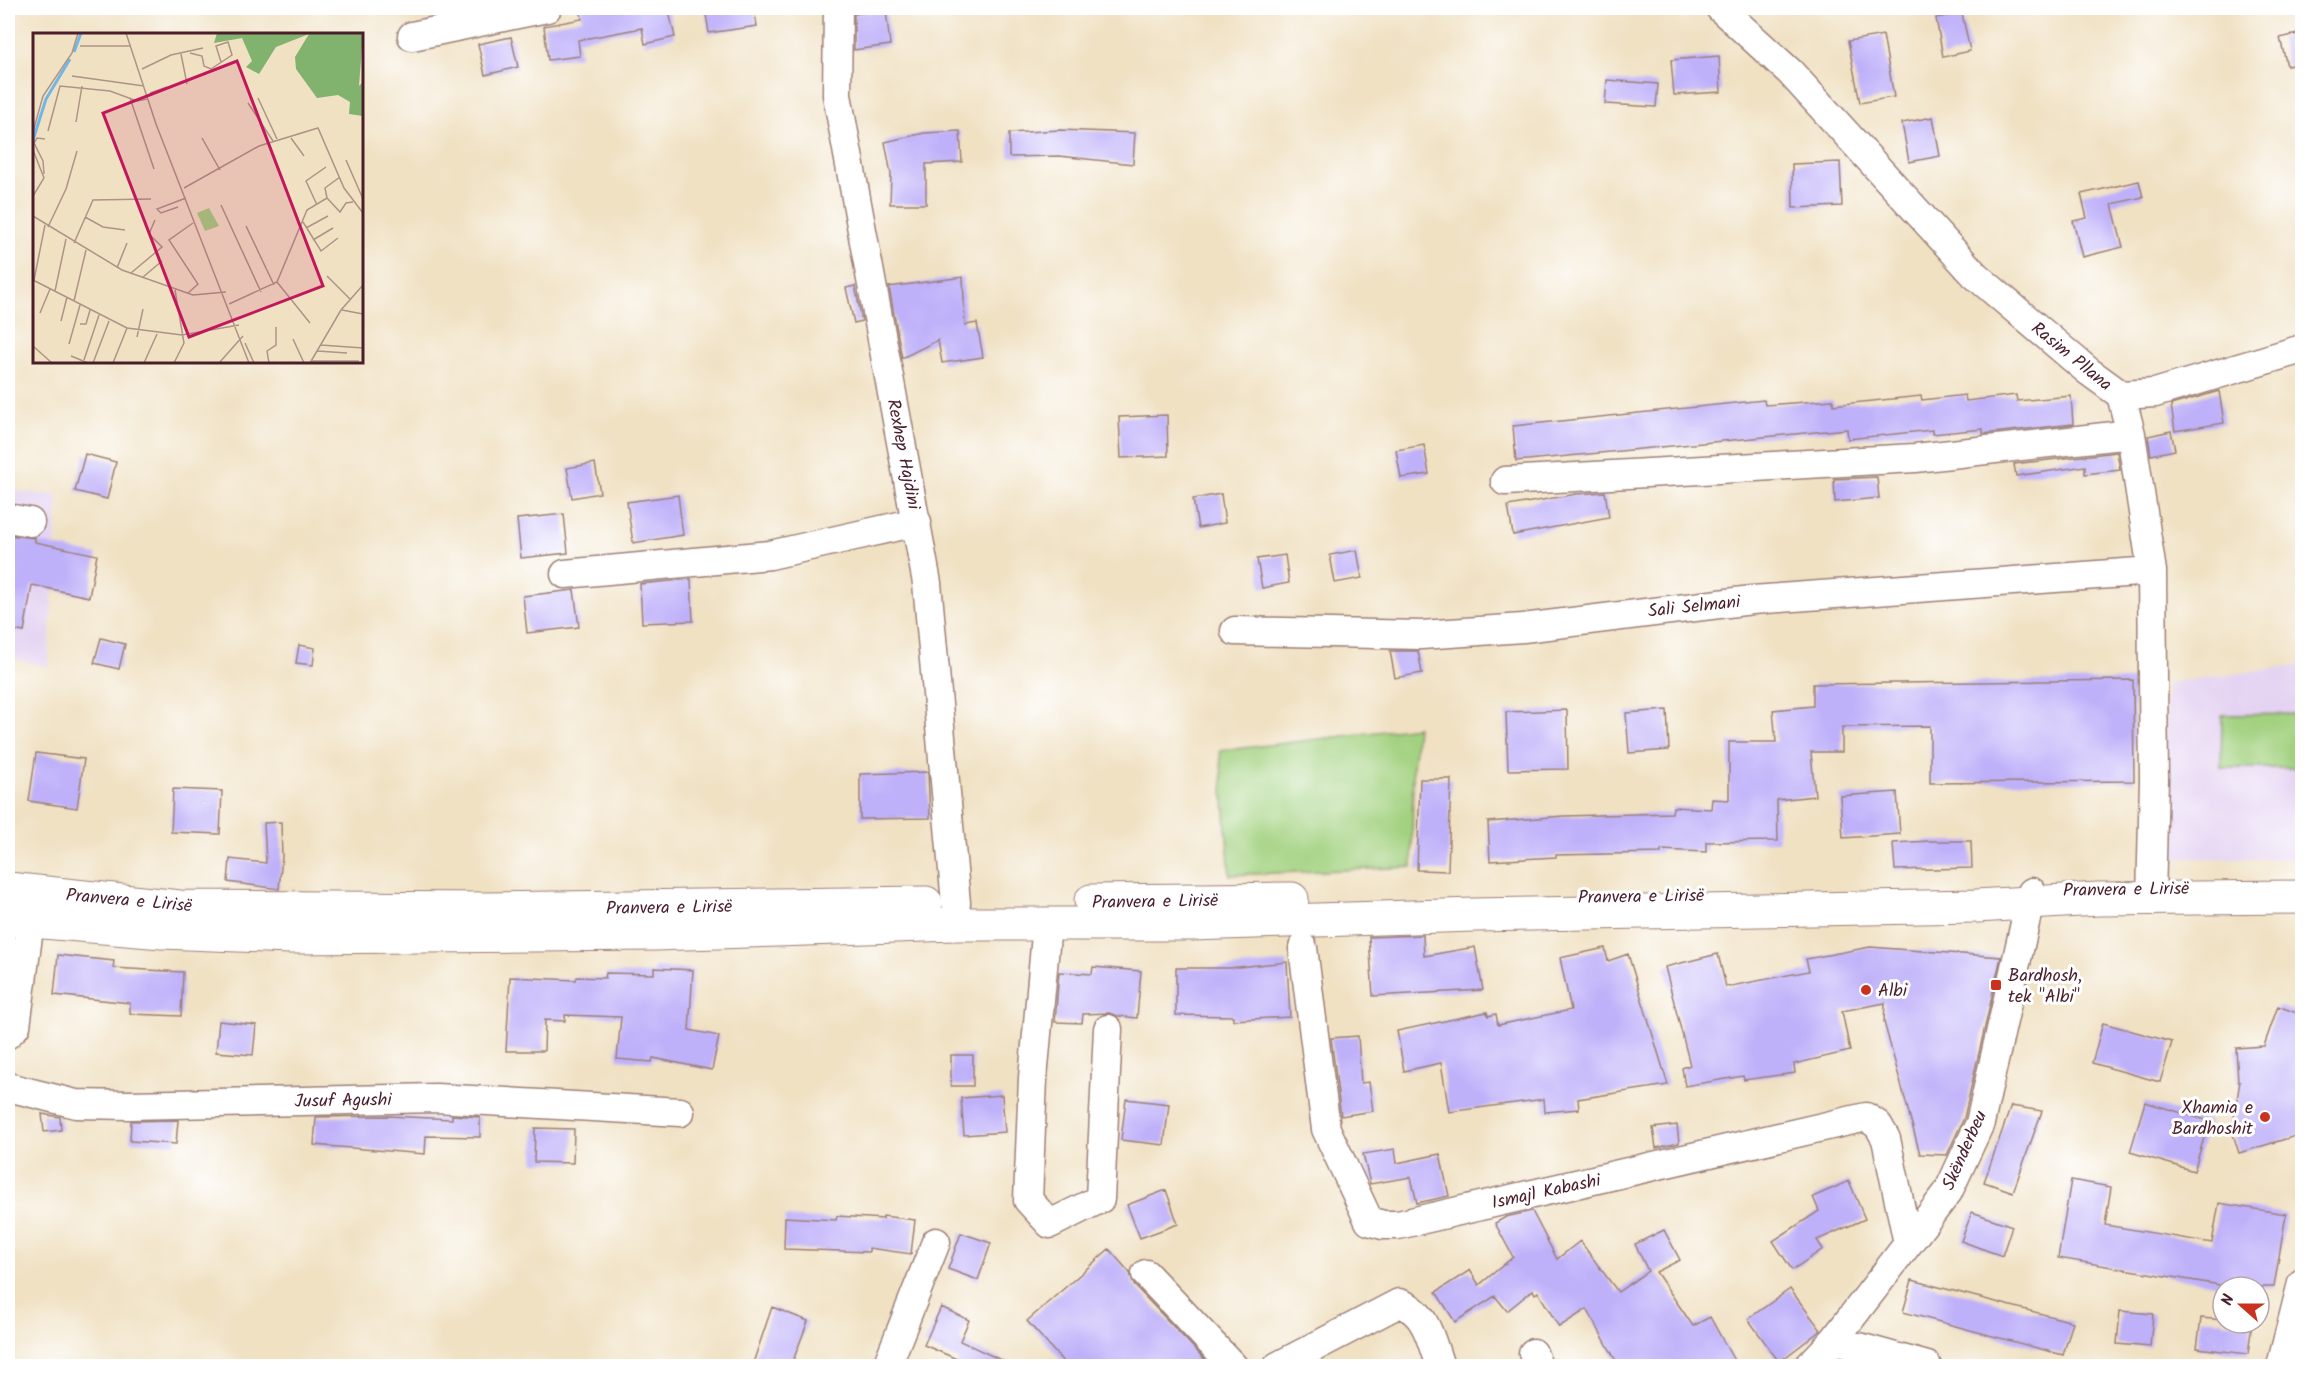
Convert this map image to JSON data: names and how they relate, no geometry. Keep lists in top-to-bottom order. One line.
{"streets":{"main road":["Pranvera e Lirisë"],"street":["Rasim Pllana","Rexhep Hajdini","Sali Selmani","Jusuf Agushi","Skënderbeu","Ismajl Kabashi"]},"crossings":[["Rasim Pllana","Sali Selmani"],["Rasim Pllana","Pranvera e Lirisë"],["Rexhep Hajdini","Pranvera e Lirisë"],["Pranvera e Lirisë","Skënderbeu"],["Skënderbeu","Ismajl Kabashi"]],"places":{"transit":["Bardhosh, tek \"Albi\""],"other":["Albi","Xhamia e Bardhoshit"]},"north":"left"}
